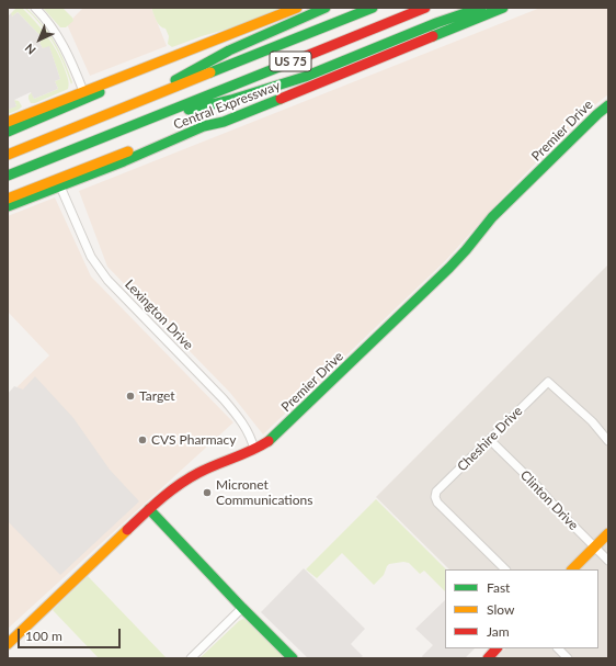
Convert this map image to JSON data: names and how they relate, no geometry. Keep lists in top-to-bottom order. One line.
{"streets":{"main road":["US 75","Central Expressway","Premier Drive"],"street":["Lexington Drive","Cheshire Drive","Clinton Drive"]},"crossings":[["Central Expressway","Lexington Drive"],["Premier Drive","Lexington Drive"],["Cheshire Drive","Clinton Drive"]],"places":["Target","CVS Pharmacy","Micronet Communications"],"legend":["Fast","Slow","Jam"],"scale_bar":"100 m","north":"bottom left"}
